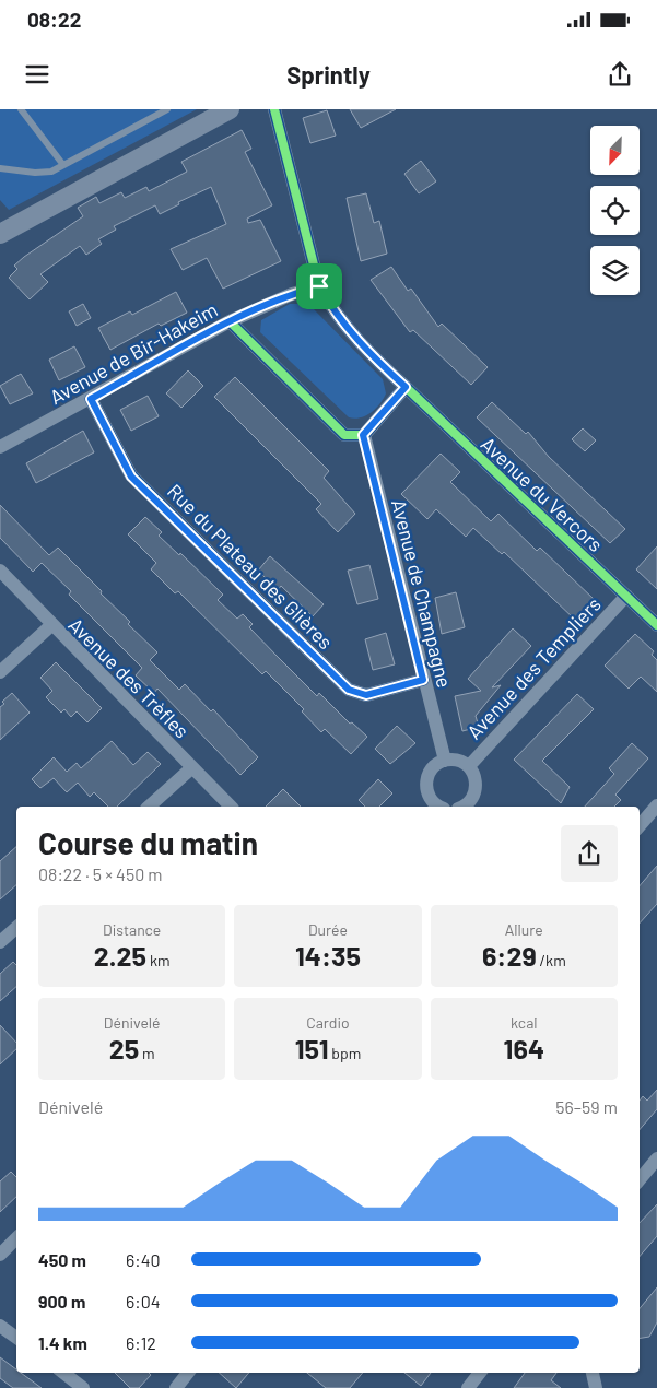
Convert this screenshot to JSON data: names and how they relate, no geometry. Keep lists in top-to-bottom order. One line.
{"streets":{"street":["Avenue de Bir-Hakeim","Avenue du Vercors","Rue du Plateau des Glières","Avenue de Champagne","Avenue des Templiers","Avenue des Trèfles"]},"crossings":[["Avenue de Bir-Hakeim","Avenue du Vercors"],["Avenue de Bir-Hakeim","Rue du Plateau des Glières"],["Avenue du Vercors","Avenue des Templiers"],["Rue du Plateau des Glières","Avenue de Champagne"]],"north":"bottom left","page":{"status":"08:22","header":"Sprintly","heading":["Course du matin","08:22 · 5 × 450 m"],"stats":[["Distance","2.25 km"],["Durée","14:35"],["Allure","6:29 /km"],["Dénivelé","25 m"],["Cardio","151 bpm"],["kcal","164"]],"chart":["Dénivelé","56–59 m"],"list":[{"name":"450 m","note":"6:40"},{"name":"900 m","note":"6:04"},{"name":"1.4 km","note":"6:12"}]}}
